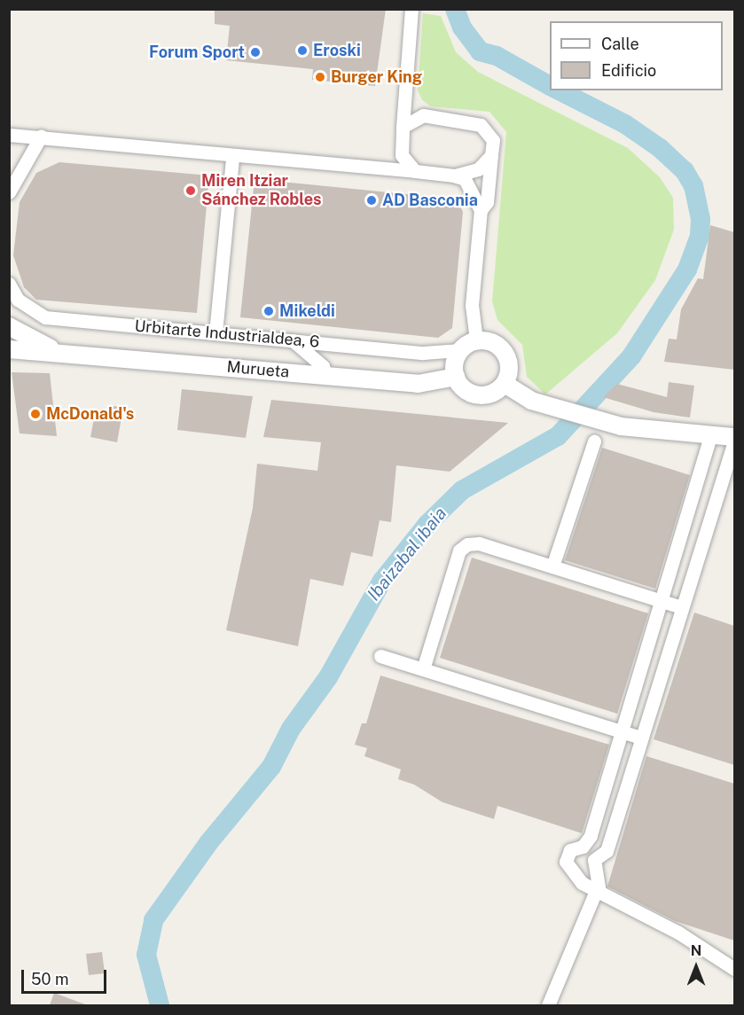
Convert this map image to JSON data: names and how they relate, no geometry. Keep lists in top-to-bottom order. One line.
{"streets":{"street":["Urbitarte Industrialdea, 6","Murueta"]},"crossings":[["Urbitarte Industrialdea, 6","Murueta"]],"water":["Ibaizabal ibaia"],"places":["Eroski","Forum Sport","Burger King","Miren Itziar Sánchez Robles","AD Basconia","Mikeldi","McDonald's"],"legend":["Calle","Edificio"],"scale_bar":"50 m","north":"top"}
